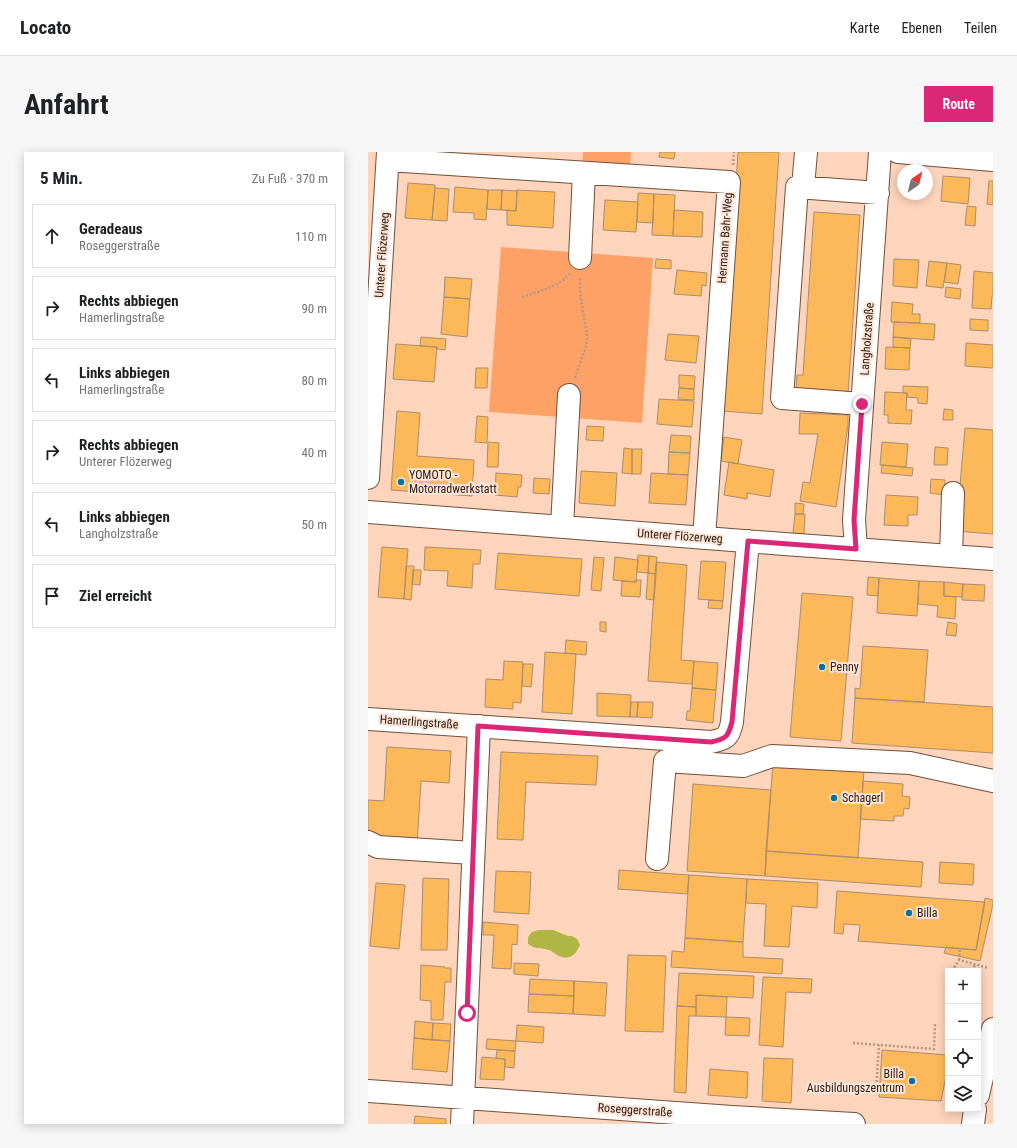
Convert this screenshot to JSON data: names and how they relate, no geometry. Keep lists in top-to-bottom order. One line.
{"streets":{"street":["Hermann Bahr-Weg","Unterer Flözerweg","Langholzstraße","Hamerlingstraße","Roseggerstraße"]},"crossings":[["Hermann Bahr-Weg","Unterer Flözerweg"],["Unterer Flözerweg","Langholzstraße"],["Unterer Flözerweg","Hamerlingstraße"]],"places":["YOMOTO - Motorradwerkstatt","Penny","Schagerl","Billa","Billa Ausbildungszentrum"],"north":"top right","page":{"header":"Locato","nav":["Karte","Ebenen","Teilen"],"buttons":"Route","title":"Anfahrt","heading":["5 Min.","Zu Fuß · 370 m"],"list":[["Geradeaus","Roseggerstraße","110 m"],["Rechts abbiegen","Hamerlingstraße","90 m"],["Links abbiegen","Hamerlingstraße","80 m"],["Rechts abbiegen","Unterer Flözerweg","40 m"],["Links abbiegen","Langholzstraße","50 m"],"Ziel erreicht"],"map_buttons":["+","−"]}}
